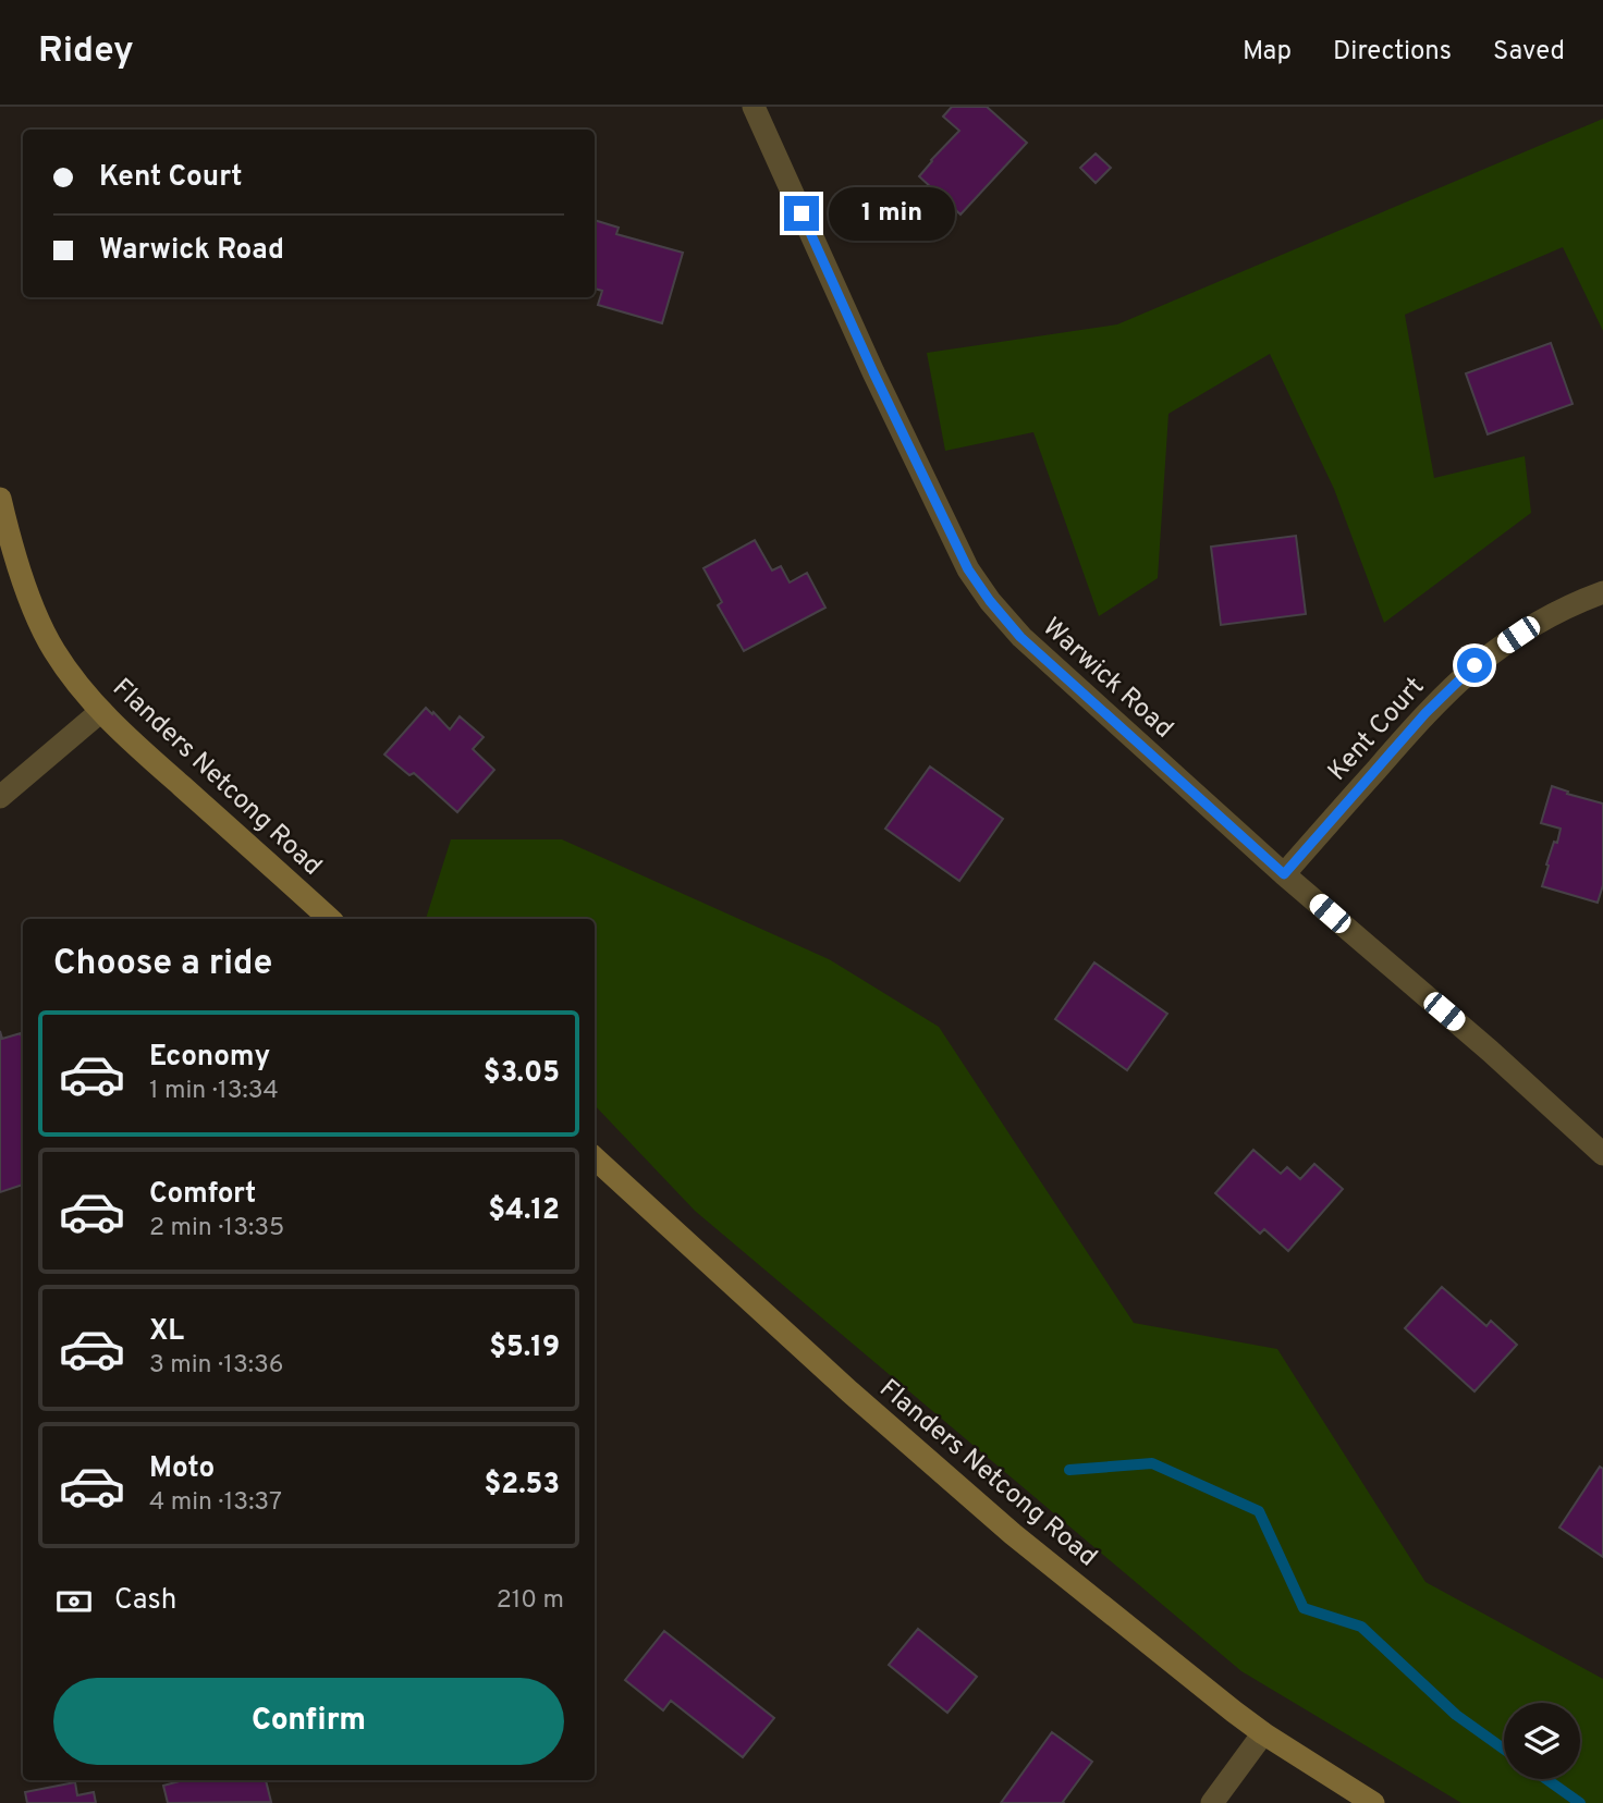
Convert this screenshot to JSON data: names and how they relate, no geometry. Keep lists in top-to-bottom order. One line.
{"streets":{"main road":["Flanders Netcong Road"],"street":["Warwick Road","Kent Court"]},"crossings":[["Warwick Road","Kent Court"]],"page":{"header":"Ridey","nav":["Map","Directions","Saved"],"banner":["Kent Court","Warwick Road"],"bubble":"1 min","heading":"Choose a ride","list":[{"name":"Economy","note":"1 min · 13:34","value":"$3.05"},{"name":"Comfort","note":"2 min · 13:35","value":"$4.12"},{"name":"XL","note":"3 min · 13:36","value":"$5.19"},{"name":"Moto","note":"4 min · 13:37","value":"$2.53"}],"pay":["Cash","210 m"],"buttons":"Confirm"}}
